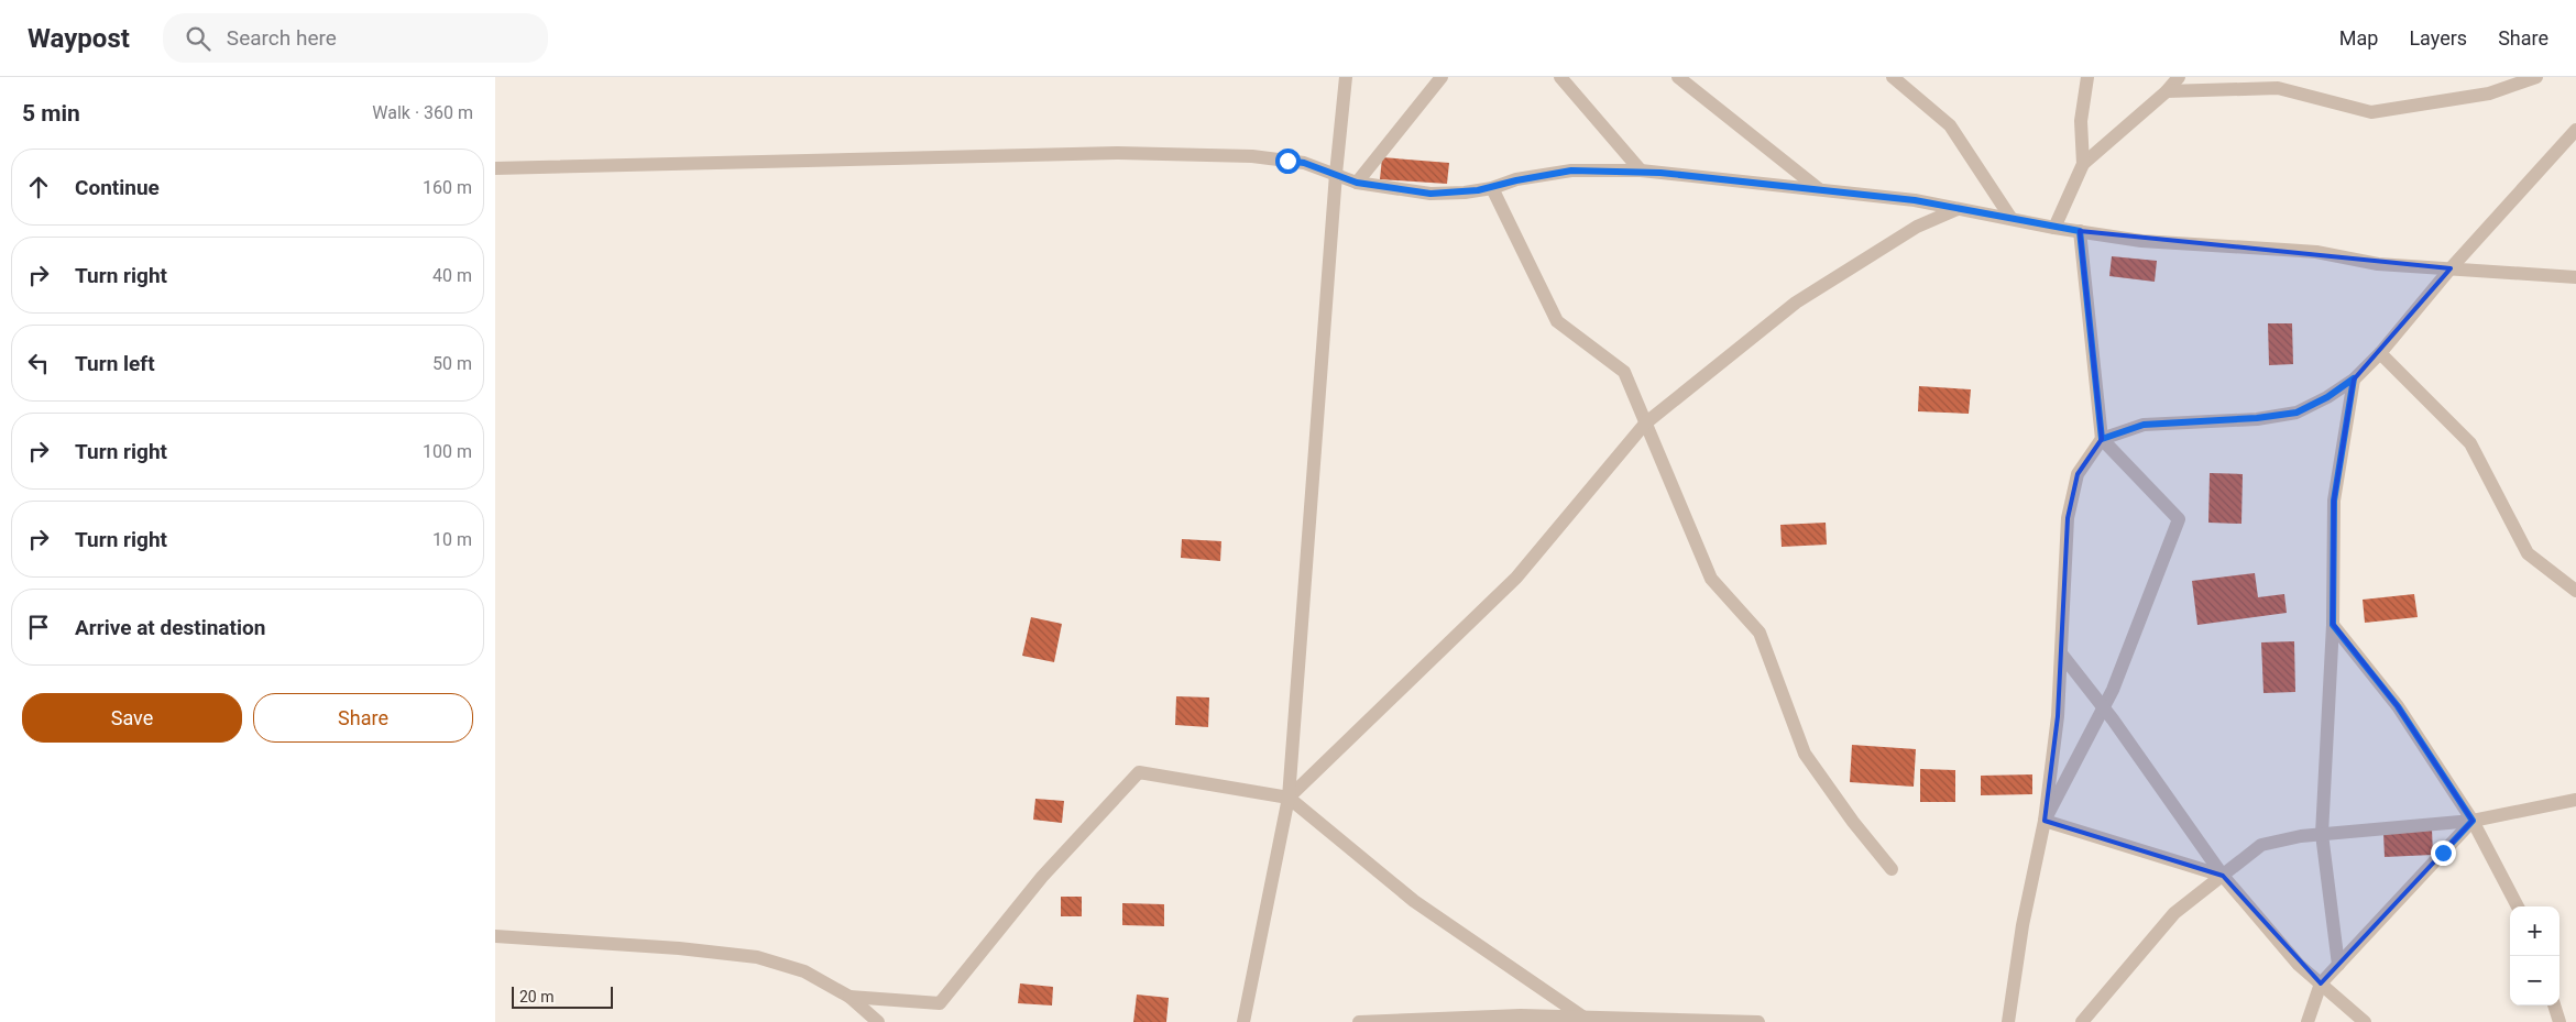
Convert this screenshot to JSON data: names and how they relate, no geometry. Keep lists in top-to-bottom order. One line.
{"scale_bar":"20 m","page":{"header":"Waypost","search":"Search here","nav":["Map","Layers","Share"],"heading":["5 min","Walk · 360 m"],"list":[["Continue","160 m"],["Turn right","40 m"],["Turn left","50 m"],["Turn right","100 m"],["Turn right","10 m"],"Arrive at destination"],"buttons":["Save","Share"],"map_buttons":["+","−"],"scale":"20 m"}}
